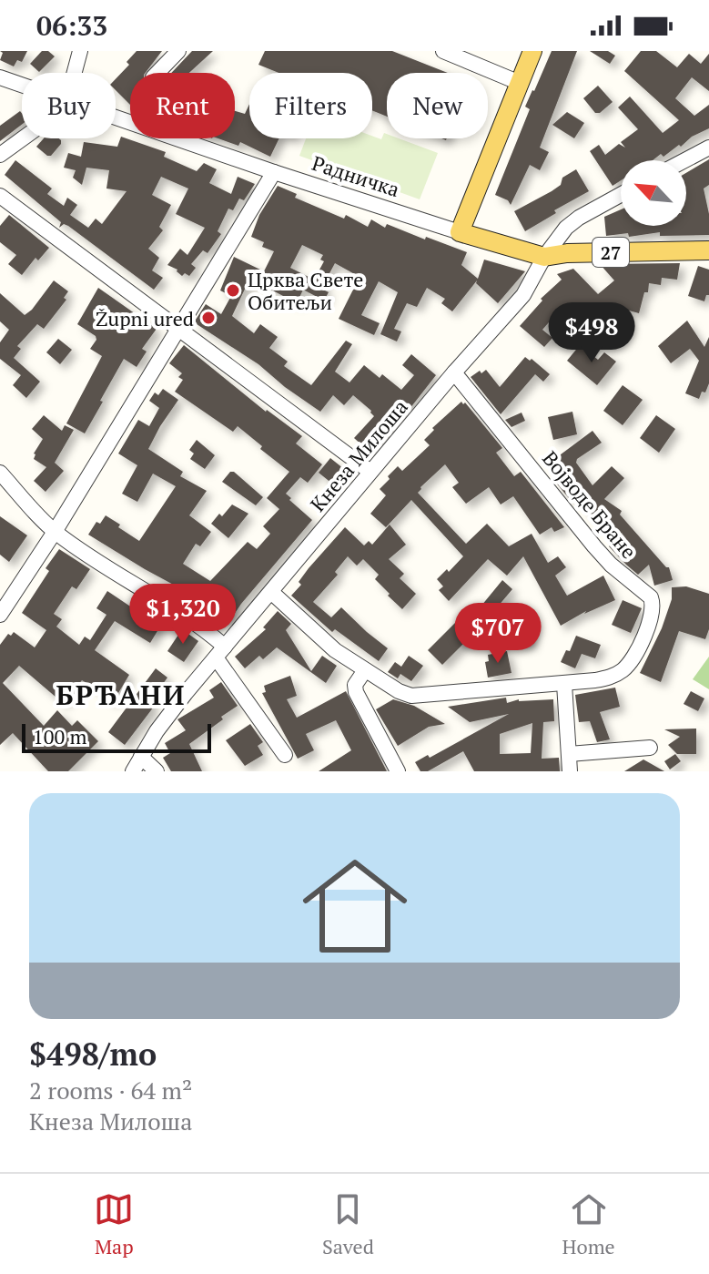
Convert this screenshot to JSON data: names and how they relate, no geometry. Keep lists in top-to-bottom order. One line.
{"streets":{"main road":["Радничка","27"],"street":["Кнеза Милоша","Војводе Бране"]},"crossings":[["Радничка","Кнеза Милоша"],["Кнеза Милоша","Војводе Бране"]],"districts":["БРЂАНИ"],"places":["Црква Свете Обитељи","Župni ured"],"scale_bar":"100 m","north":"top left","page":{"status":"06:33","chip":["Buy","Rent","Filters","New"],"price":["$498","$1,320","$707"],"scale":"100 m","list":[{"name":"$498/mo","note":"2 rooms · 64 m² · Кнеза Милоша"}],"tabs":["Map","Saved","Home"]}}
